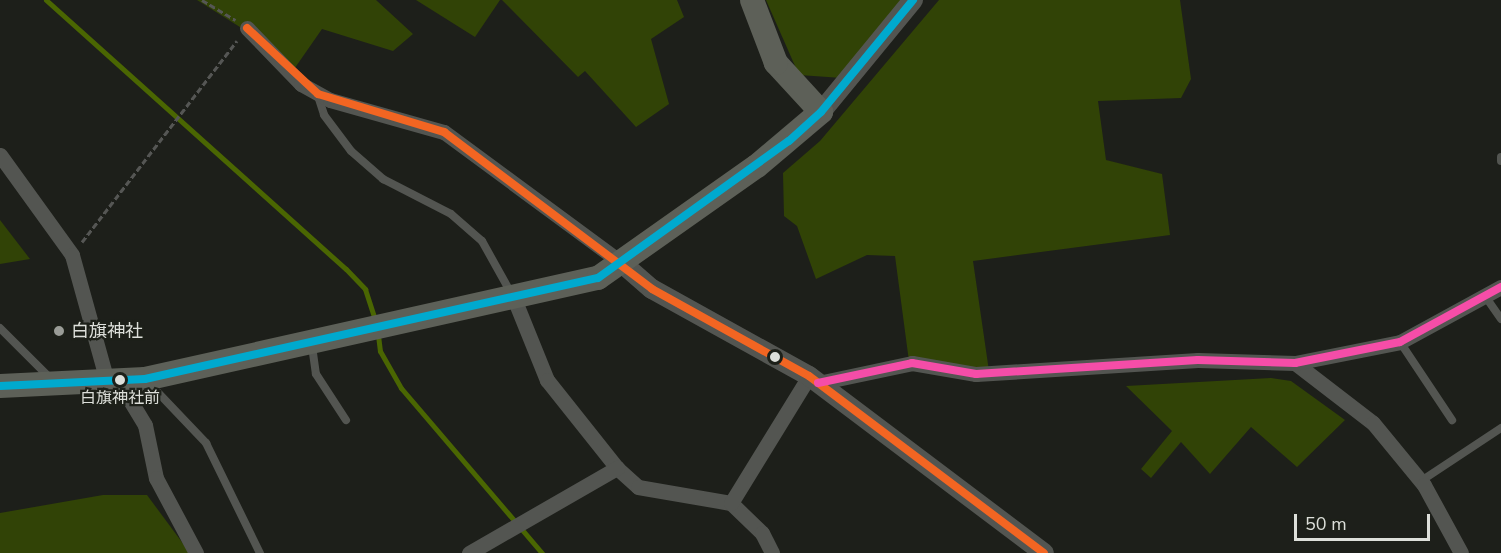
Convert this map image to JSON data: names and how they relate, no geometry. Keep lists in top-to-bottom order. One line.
{"places":["白旗神社","白旗神社前"],"scale_bar":"50 m"}
